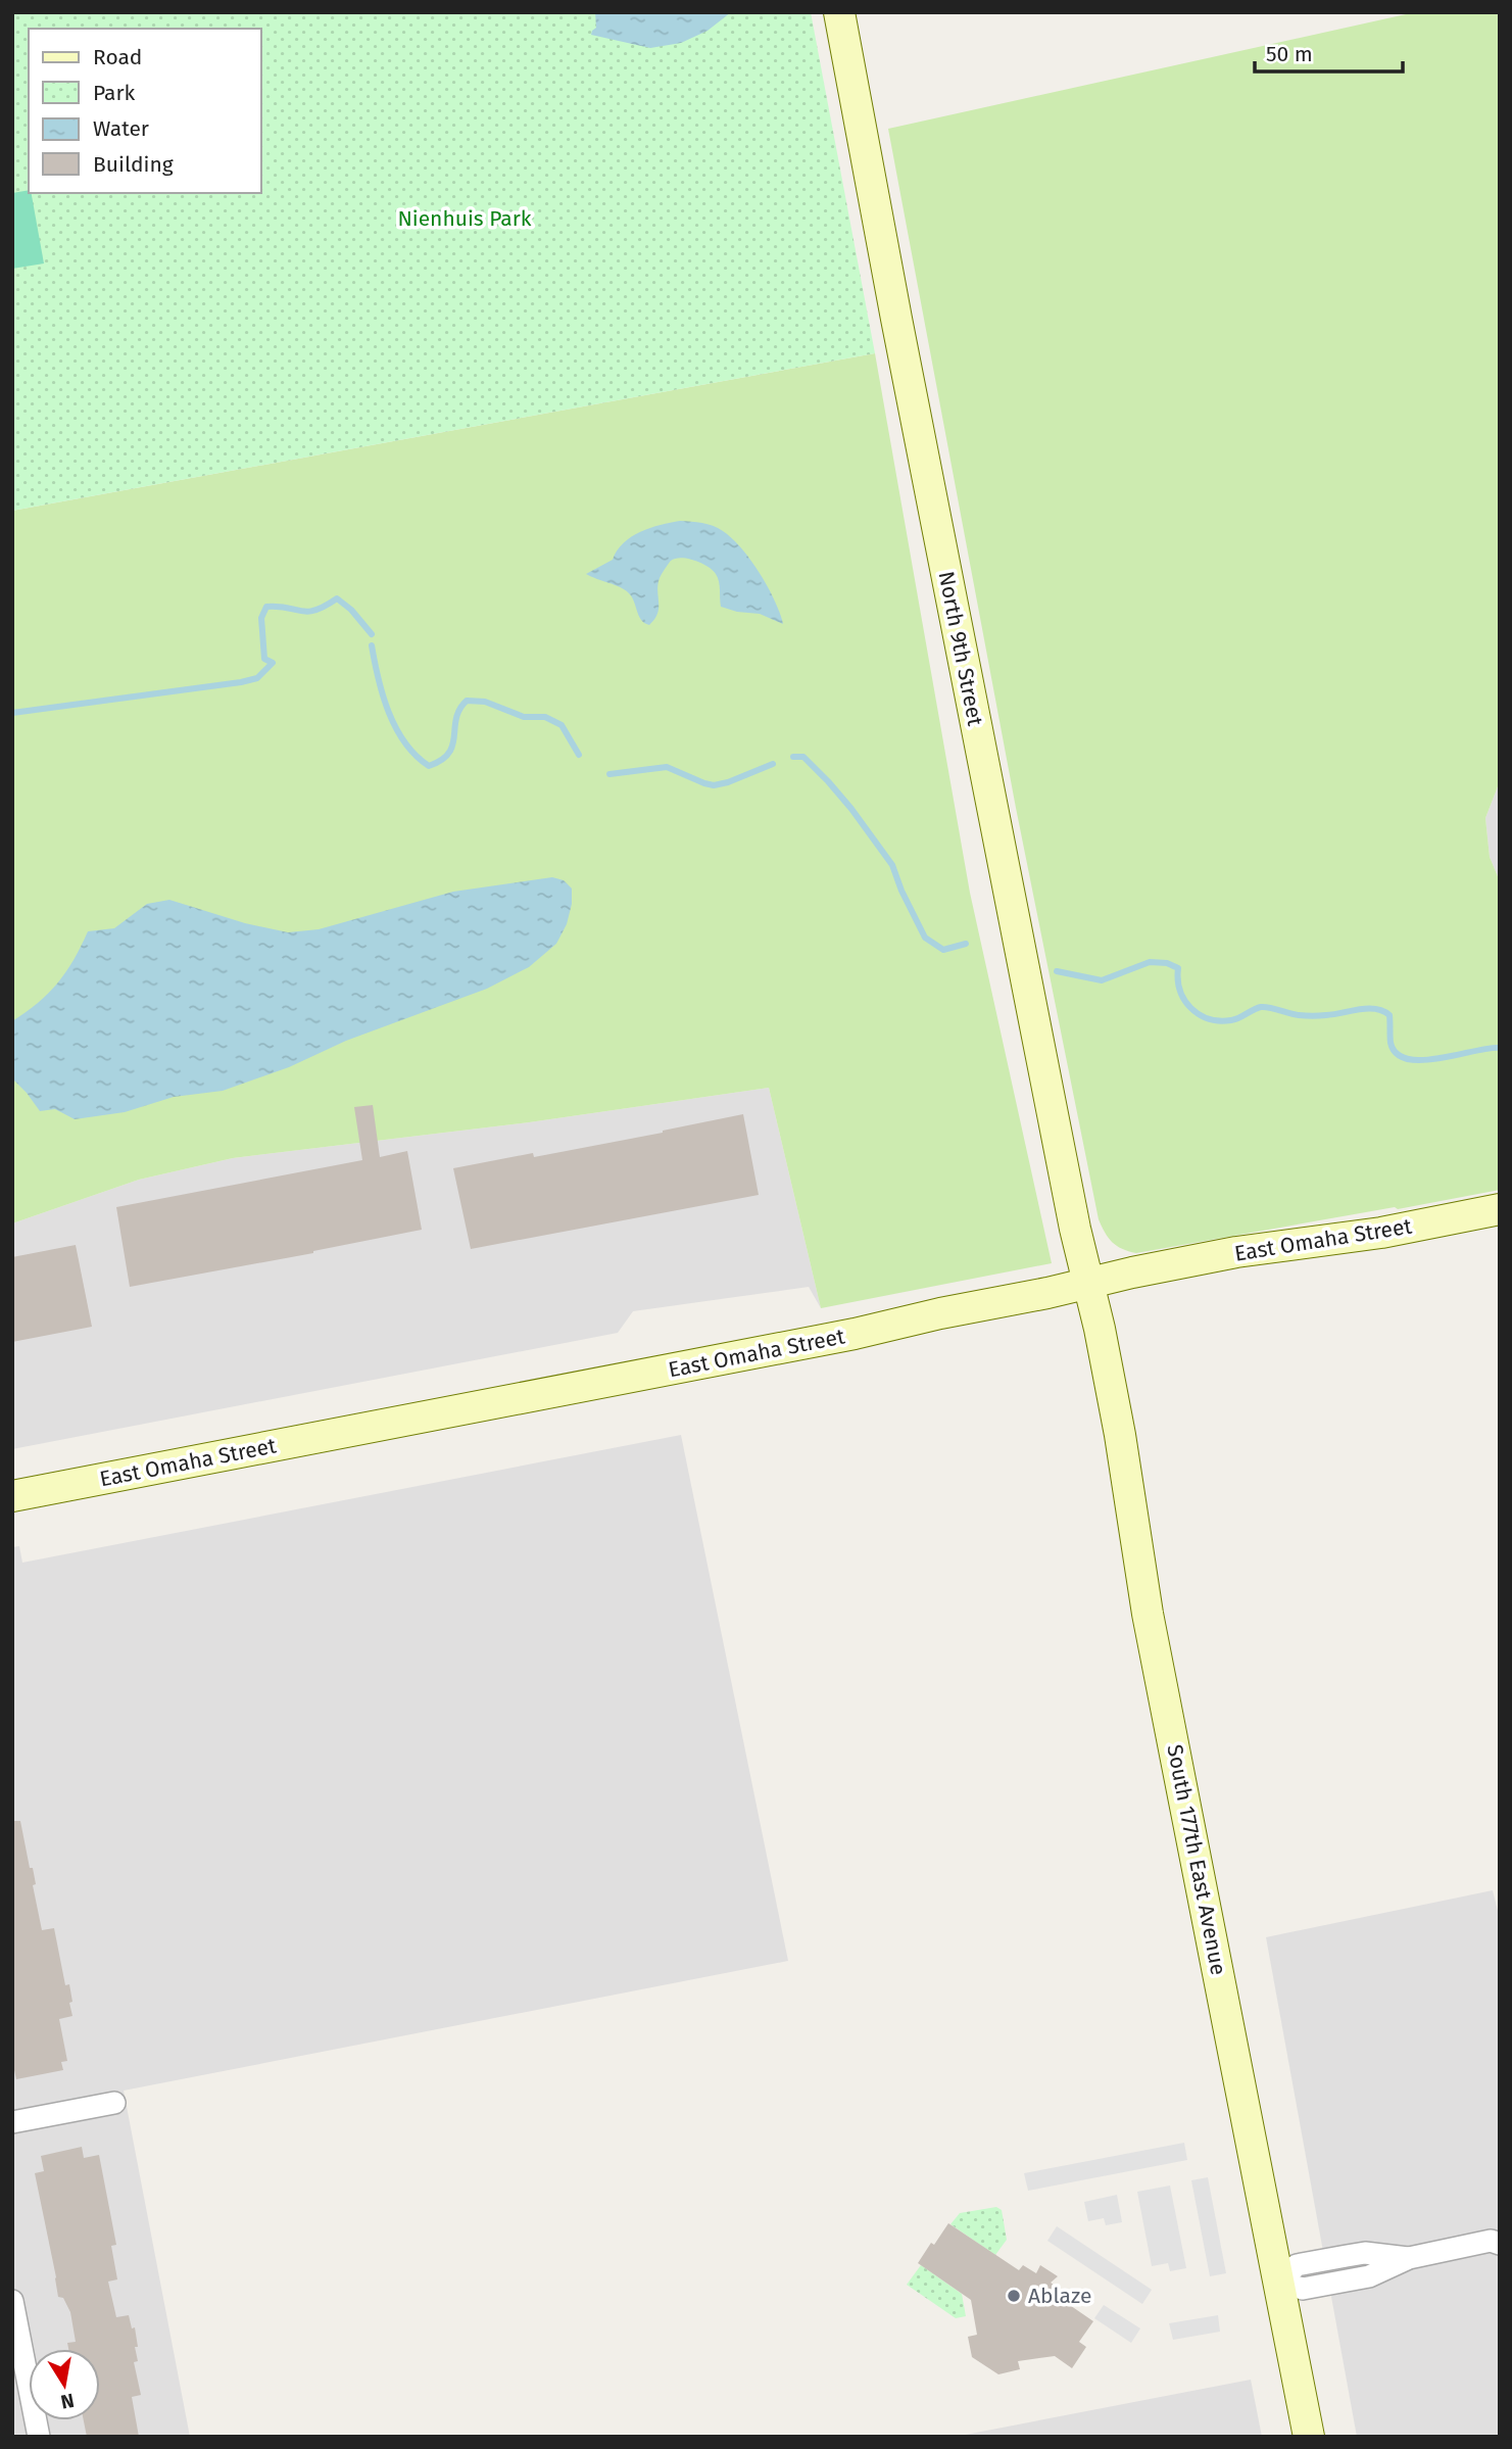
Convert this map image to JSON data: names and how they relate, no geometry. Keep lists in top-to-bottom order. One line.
{"streets":{"street":["North 9th Street","East Omaha Street","South 177th East Avenue"]},"crossings":[["North 9th Street","East Omaha Street"],["North 9th Street","South 177th East Avenue"],["East Omaha Street","South 177th East Avenue"]],"parks":["Nienhuis Park"],"places":["Ablaze"],"legend":["Road","Park","Water","Building"],"scale_bar":"50 m","north":"bottom"}
